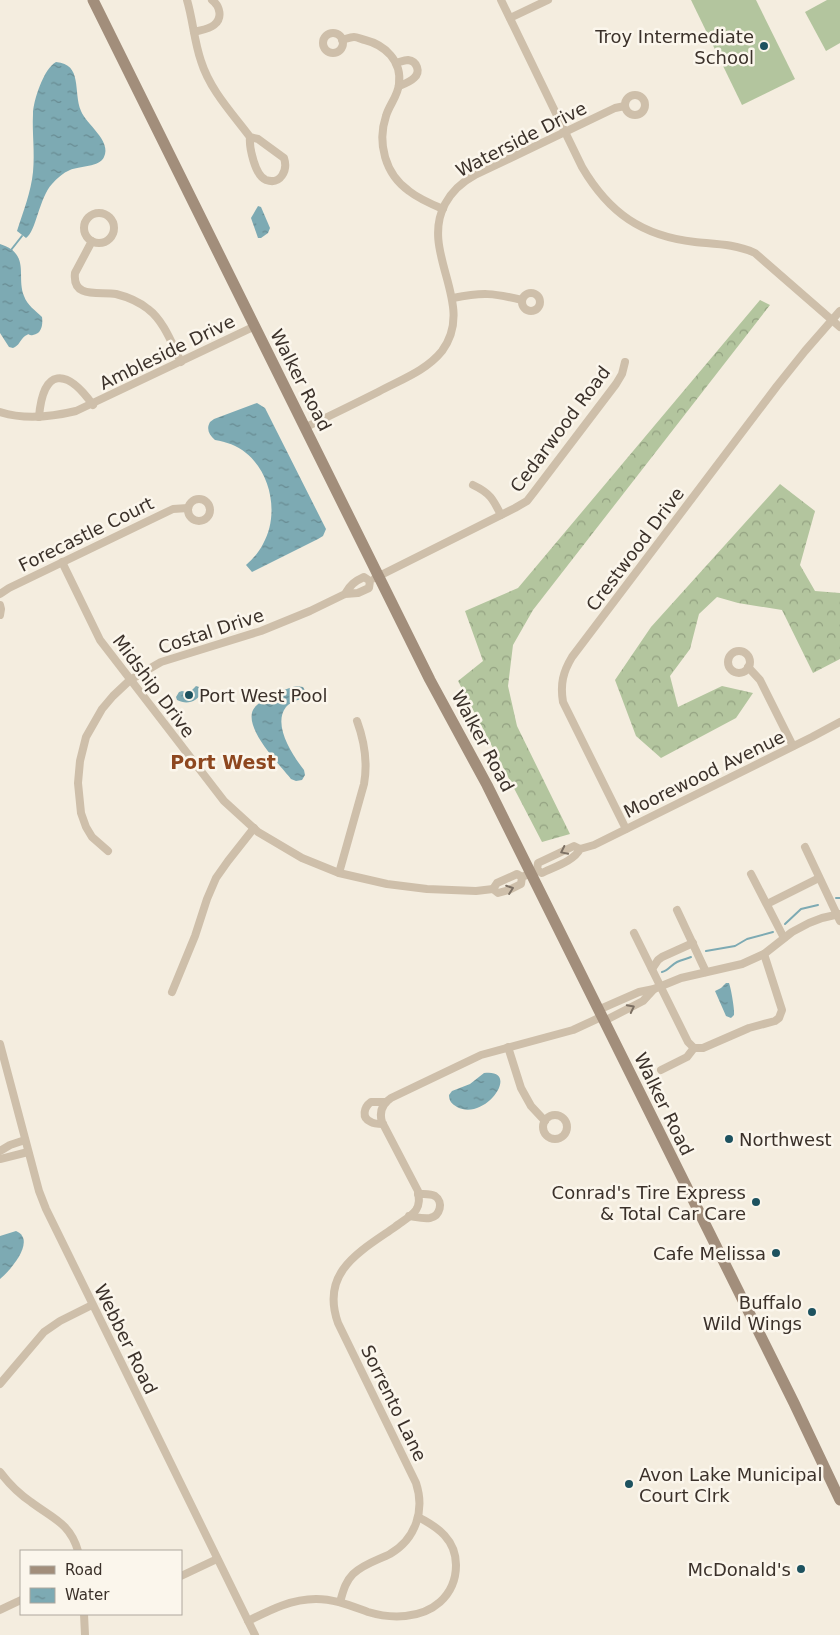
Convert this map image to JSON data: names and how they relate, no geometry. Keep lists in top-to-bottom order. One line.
{"streets":{"street":["Waterside Drive","Ambleside Drive","Walker Road","Cedarwood Road","Forecastle Court","Crestwood Drive","Costal Drive","Midship Drive","Moorewood Avenue","Webber Road","Sorrento Lane"]},"crossings":[["Waterside Drive","Walker Road"],["Ambleside Drive","Walker Road"],["Walker Road","Cedarwood Road"],["Walker Road","Costal Drive"],["Walker Road","Midship Drive"],["Walker Road","Moorewood Avenue"],["Cedarwood Road","Costal Drive"],["Forecastle Court","Midship Drive"],["Crestwood Drive","Moorewood Avenue"],["Costal Drive","Midship Drive"],["Midship Drive","Moorewood Avenue"]],"districts":["Port West"],"places":["Troy Intermediate School","Port West Pool","Northwest","Conrad's Tire Express & Total Car Care","Cafe Melissa","Buffalo Wild Wings","Avon Lake Municipal Court Clrk","McDonald's"],"legend":["Road","Water"]}
